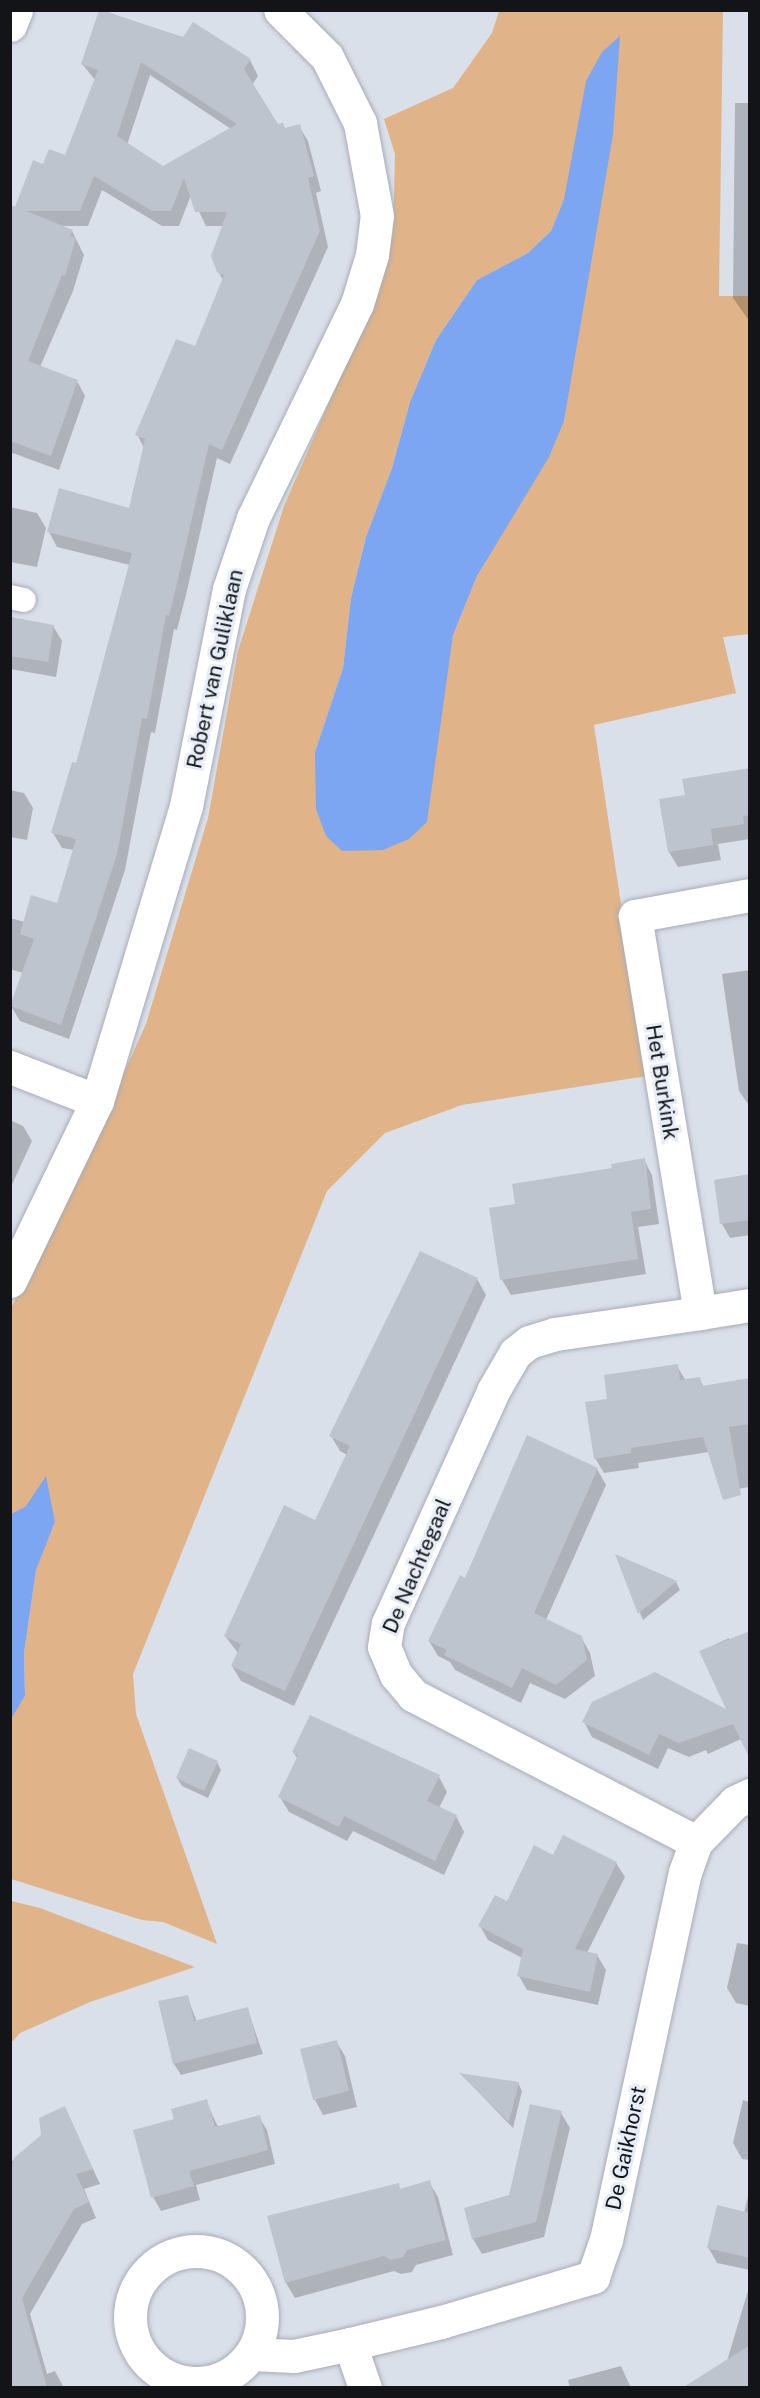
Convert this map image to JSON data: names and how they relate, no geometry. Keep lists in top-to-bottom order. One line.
{"streets":{"street":["Robert van Guliklaan","Het Burkink","De Nachtegaal","De Gaikhorst"]},"crossings":[["Het Burkink","De Nachtegaal"],["De Nachtegaal","De Gaikhorst"]]}
